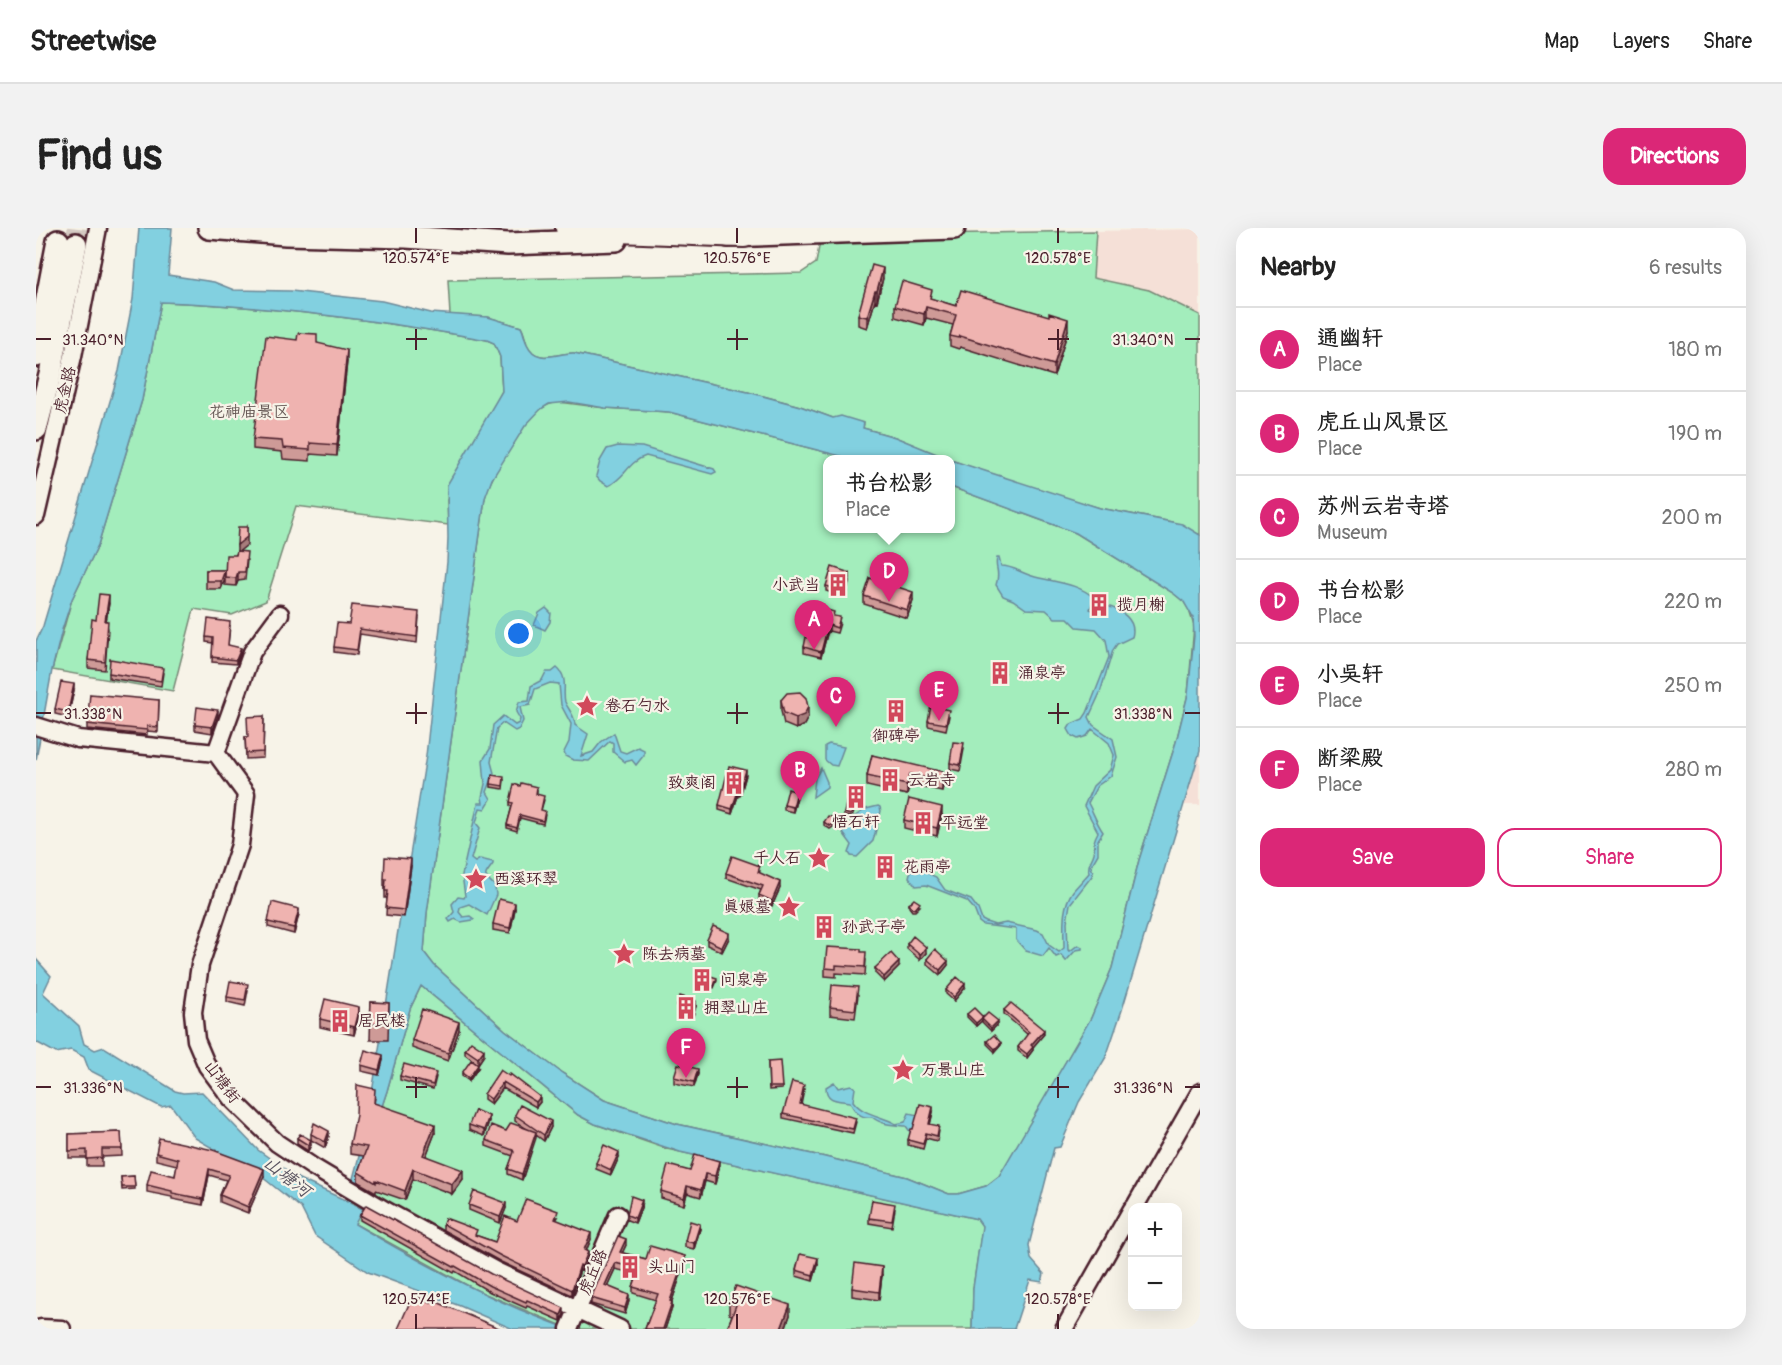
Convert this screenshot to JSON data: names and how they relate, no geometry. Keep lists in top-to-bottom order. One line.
{"streets":{"main road":["虎金路"],"street":["山塘街","虎丘路"]},"crossings":[["山塘街","虎丘路"]],"water":["山塘河"],"parks":["花神庙景区"],"places":{"building":["小武当","揽月榭","涌泉亭","御碑亭","云岩寺","致爽阁","悟石轩","平远堂","花雨亭","孙武子亭","问泉亭","拥翠山庄","居民楼","头山门"],"place":["卷石勺水","千人石","西溪环翠","真娘墓","陈去病墓","万景山庄"]},"page":{"header":"Streetwise","nav":["Map","Layers","Share"],"buttons":["Directions",["Save","Share"]],"title":"Find us","heading":["Nearby","6 results"],"list":[{"mark":"A","name":"通幽轩","note":"Place","value":"180 m"},{"mark":"B","name":"虎丘山风景区","note":"Place","value":"190 m"},{"mark":"C","name":"苏州云岩寺塔","note":"Museum","value":"200 m"},{"mark":"D","name":"书台松影","note":"Place","value":"220 m"},{"mark":"E","name":"小吴轩","note":"Place","value":"250 m"},{"mark":"F","name":"断梁殿","note":"Place","value":"280 m"}],"popup":["书台松影","Place"],"pins":["D","A","E","C","B","F"],"map_buttons":["+","−"]},"coordinates":["120.574°E","120.576°E","120.578°E","31.340°N","31.338°N","31.336°N"]}
